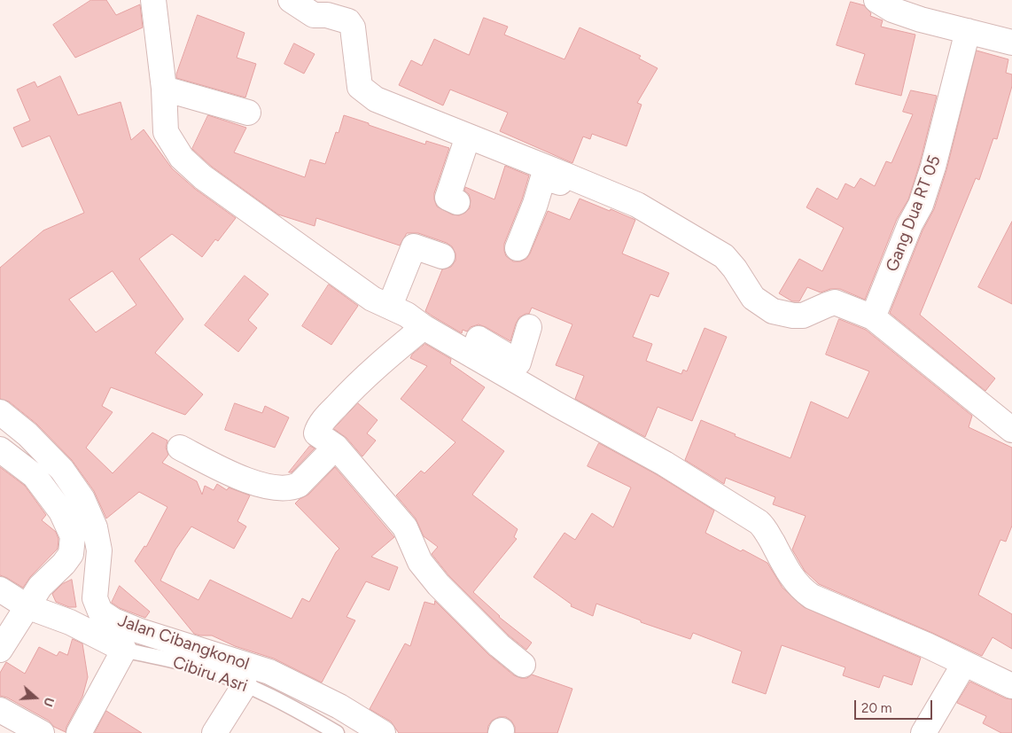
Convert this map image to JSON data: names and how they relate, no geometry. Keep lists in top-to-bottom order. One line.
{"streets":{"street":["Gang Dua RT 05","Jalan Cibangkonol","Cibiru Asri"]},"scale_bar":"20 m","north":"right"}
